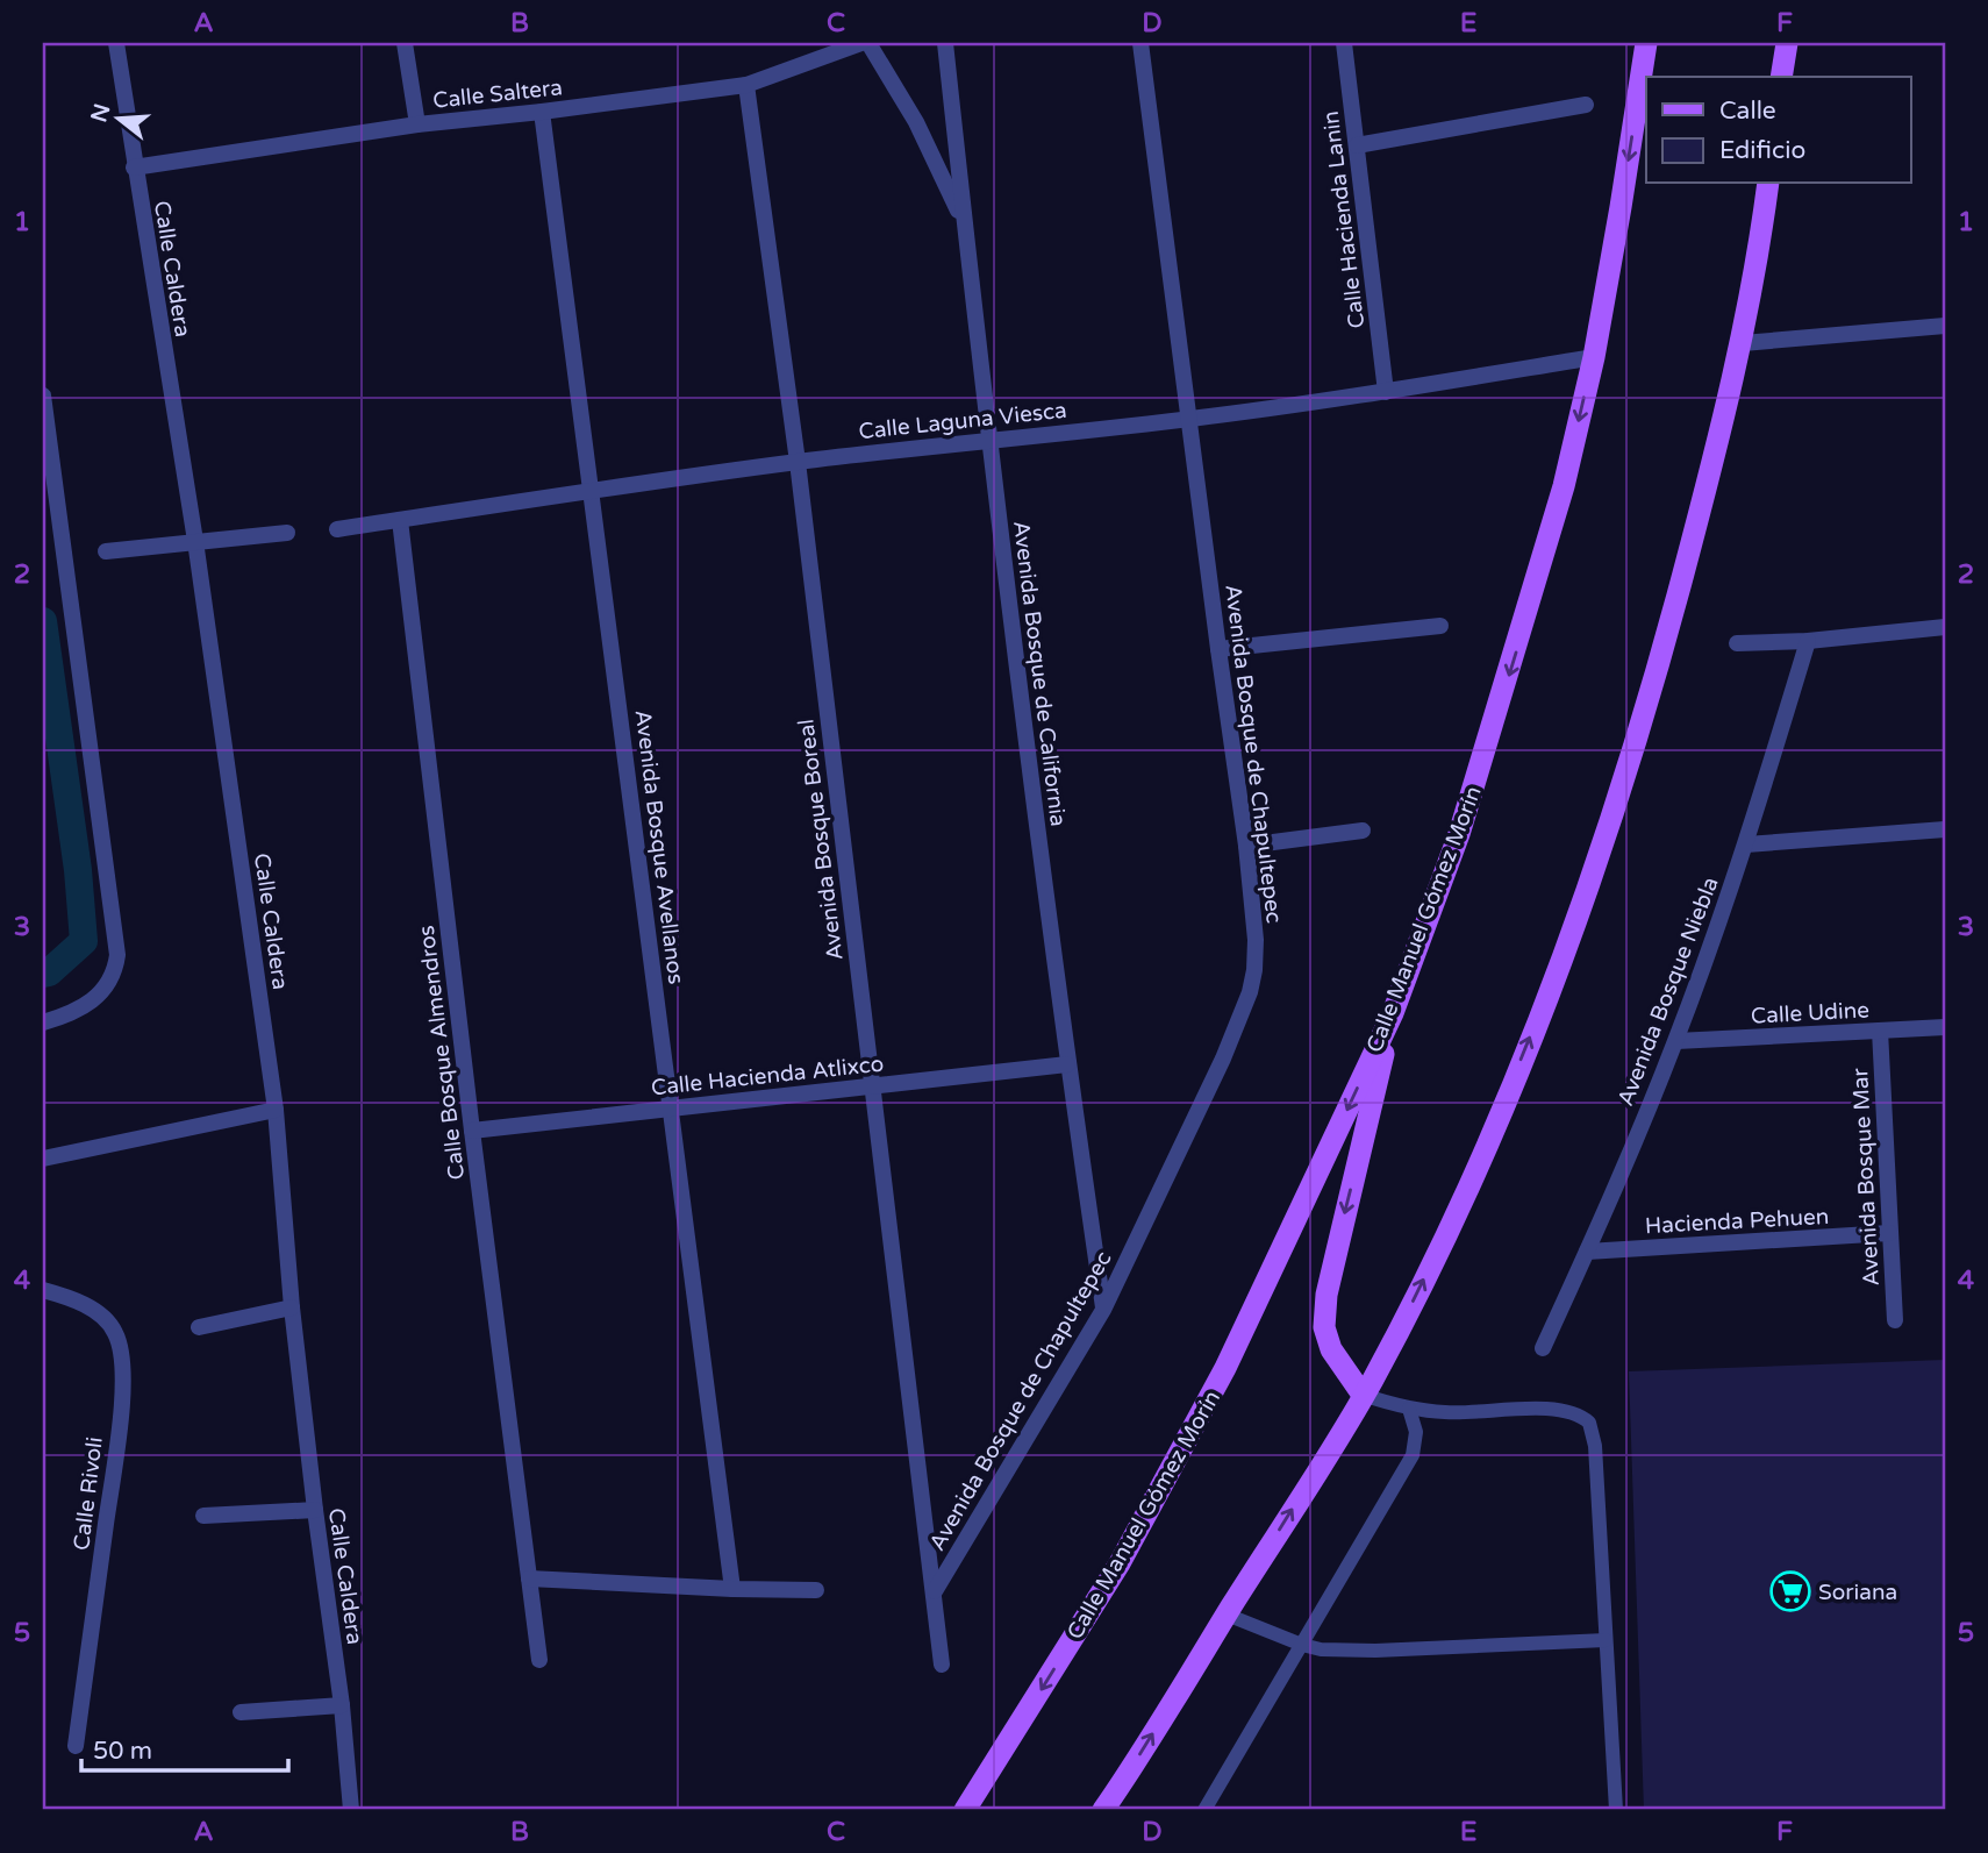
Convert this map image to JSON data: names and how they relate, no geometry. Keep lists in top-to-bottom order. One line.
{"streets":{"main road":["Calle Manuel Gómez Morín"],"street":["Calle Saltera","Calle Hacienda Lanin","Calle Caldera","Calle Laguna Viesca","Avenida Bosque de California","Avenida Bosque de Chapultepec","Avenida Bosque Boreal","Avenida Bosque Avellanos","Avenida Bosque Niebla","Calle Udine","Calle Bosque Almendros","Calle Hacienda Atlixco","Avenida Bosque Mar","Hacienda Pehuen","Calle Rivoli"]},"crossings":[["Calle Saltera","Calle Caldera"],["Calle Saltera","Avenida Bosque Boreal"],["Calle Saltera","Avenida Bosque Avellanos"],["Calle Hacienda Lanin","Calle Laguna Viesca"],["Calle Laguna Viesca","Avenida Bosque de California"],["Calle Laguna Viesca","Avenida Bosque de Chapultepec"],["Calle Laguna Viesca","Avenida Bosque Boreal"],["Calle Laguna Viesca","Avenida Bosque Avellanos"],["Calle Laguna Viesca","Calle Manuel Gómez Morín"],["Calle Laguna Viesca","Calle Bosque Almendros"],["Avenida Bosque de California","Avenida Bosque de Chapultepec"],["Avenida Bosque de California","Calle Hacienda Atlixco"],["Avenida Bosque de Chapultepec","Avenida Bosque Boreal"],["Avenida Bosque Boreal","Calle Hacienda Atlixco"],["Avenida Bosque Avellanos","Calle Hacienda Atlixco"],["Avenida Bosque Niebla","Calle Udine"],["Avenida Bosque Niebla","Hacienda Pehuen"],["Calle Udine","Avenida Bosque Mar"],["Calle Bosque Almendros","Calle Hacienda Atlixco"],["Avenida Bosque Mar","Hacienda Pehuen"]],"places":{"supermarket":["Soriana"]},"legend":["Calle","Edificio"],"scale_bar":"50 m","north":"left","grid":{"columns":["A","B","C","D","E","F"],"rows":["1","2","3","4","5"]}}
